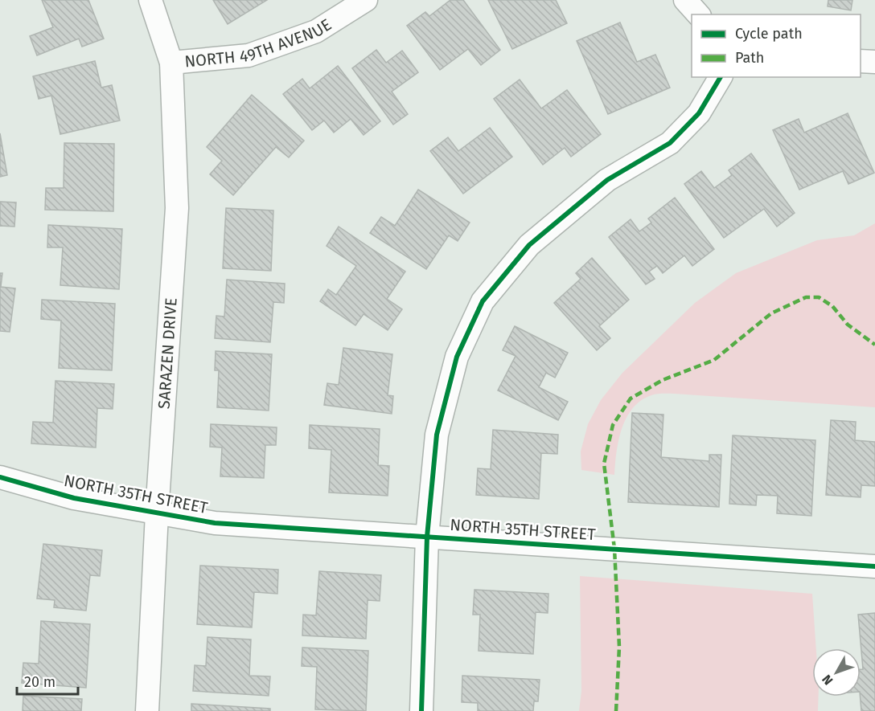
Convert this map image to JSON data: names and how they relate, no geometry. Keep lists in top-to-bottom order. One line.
{"streets":{"street":["NORTH 49TH AVENUE","SARAZEN DRIVE","NORTH 35TH STREET"]},"crossings":[["NORTH 49TH AVENUE","SARAZEN DRIVE"],["SARAZEN DRIVE","NORTH 35TH STREET"]],"legend":["Cycle path","Path"],"scale_bar":"20 m","north":"bottom left"}
